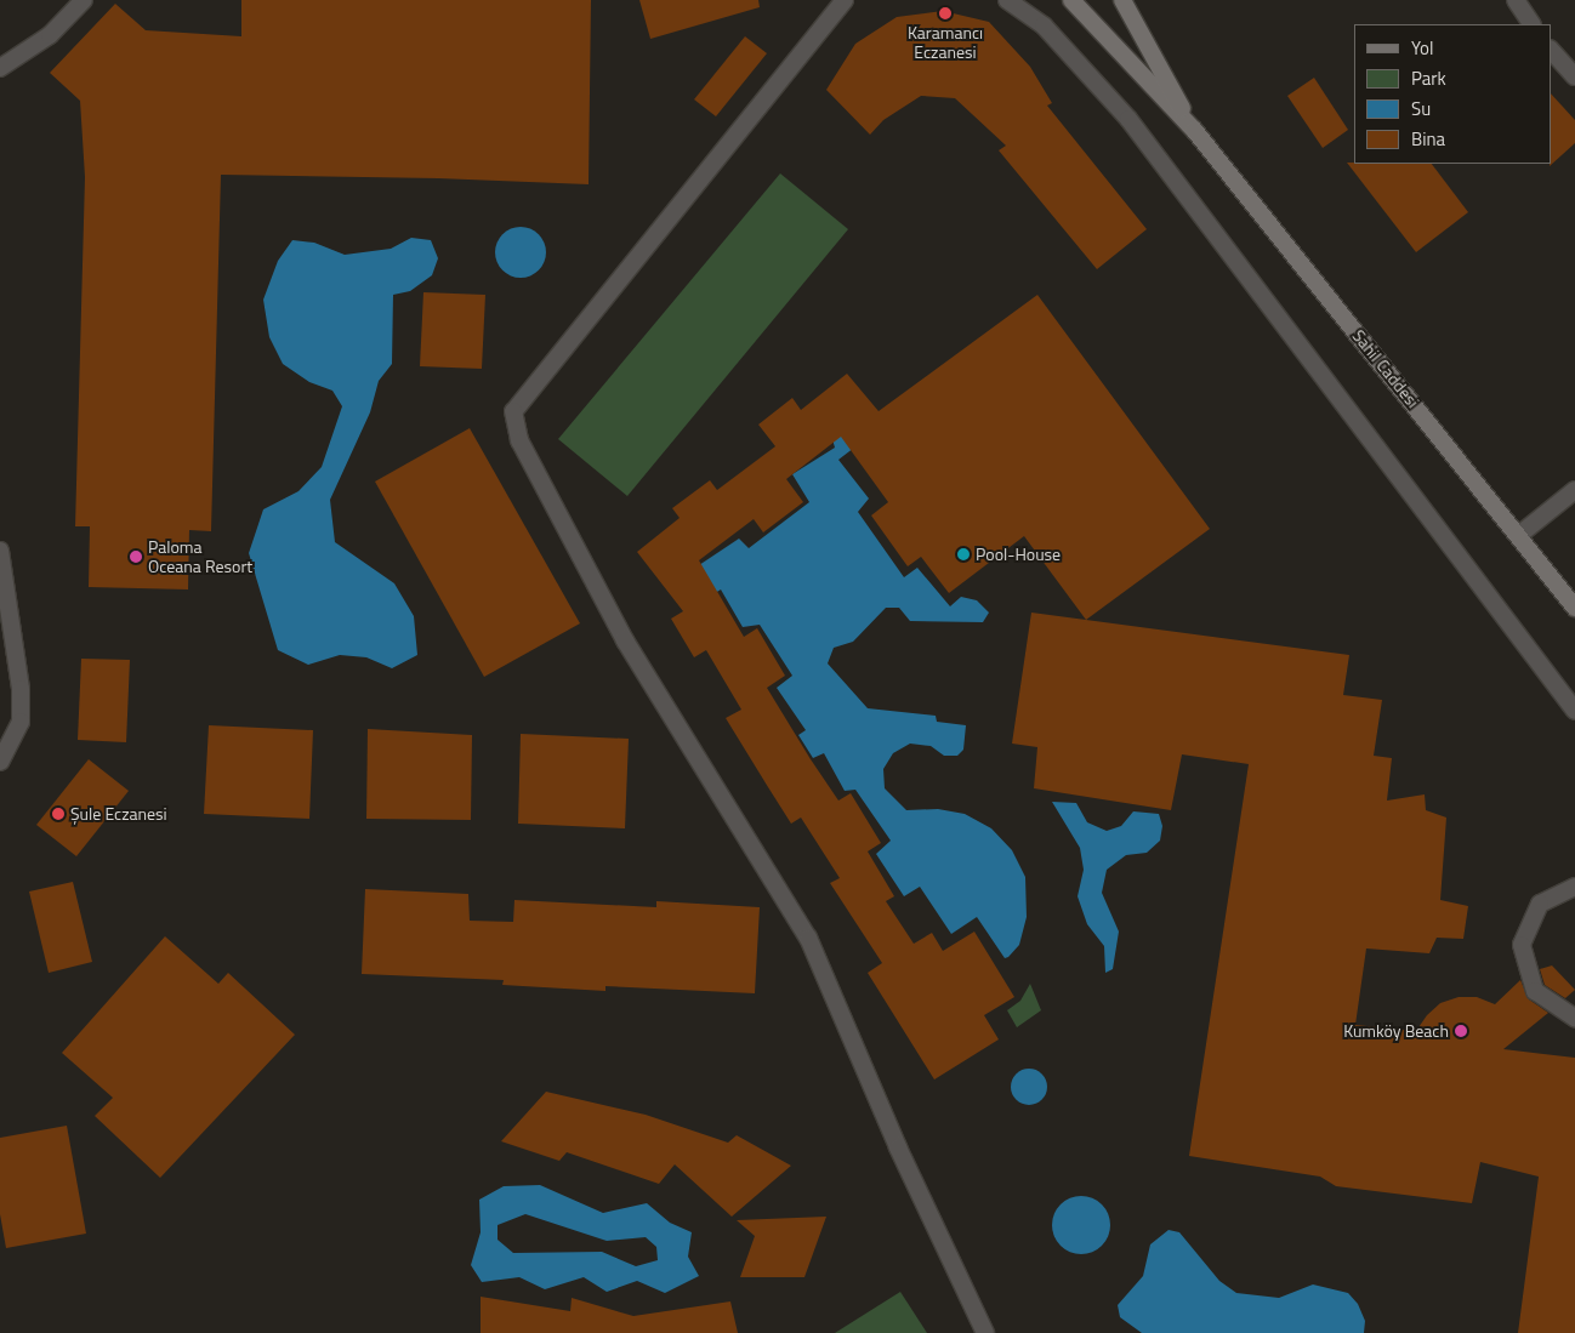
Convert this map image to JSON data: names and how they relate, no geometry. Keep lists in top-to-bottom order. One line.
{"streets":{"main road":["Sahil Caddesi"]},"places":["Karamancı Eczanesi","Pool-House","Paloma Oceana Resort","Şule Eczanesi","Kumköy Beach"],"legend":["Yol","Park","Su","Bina"]}
